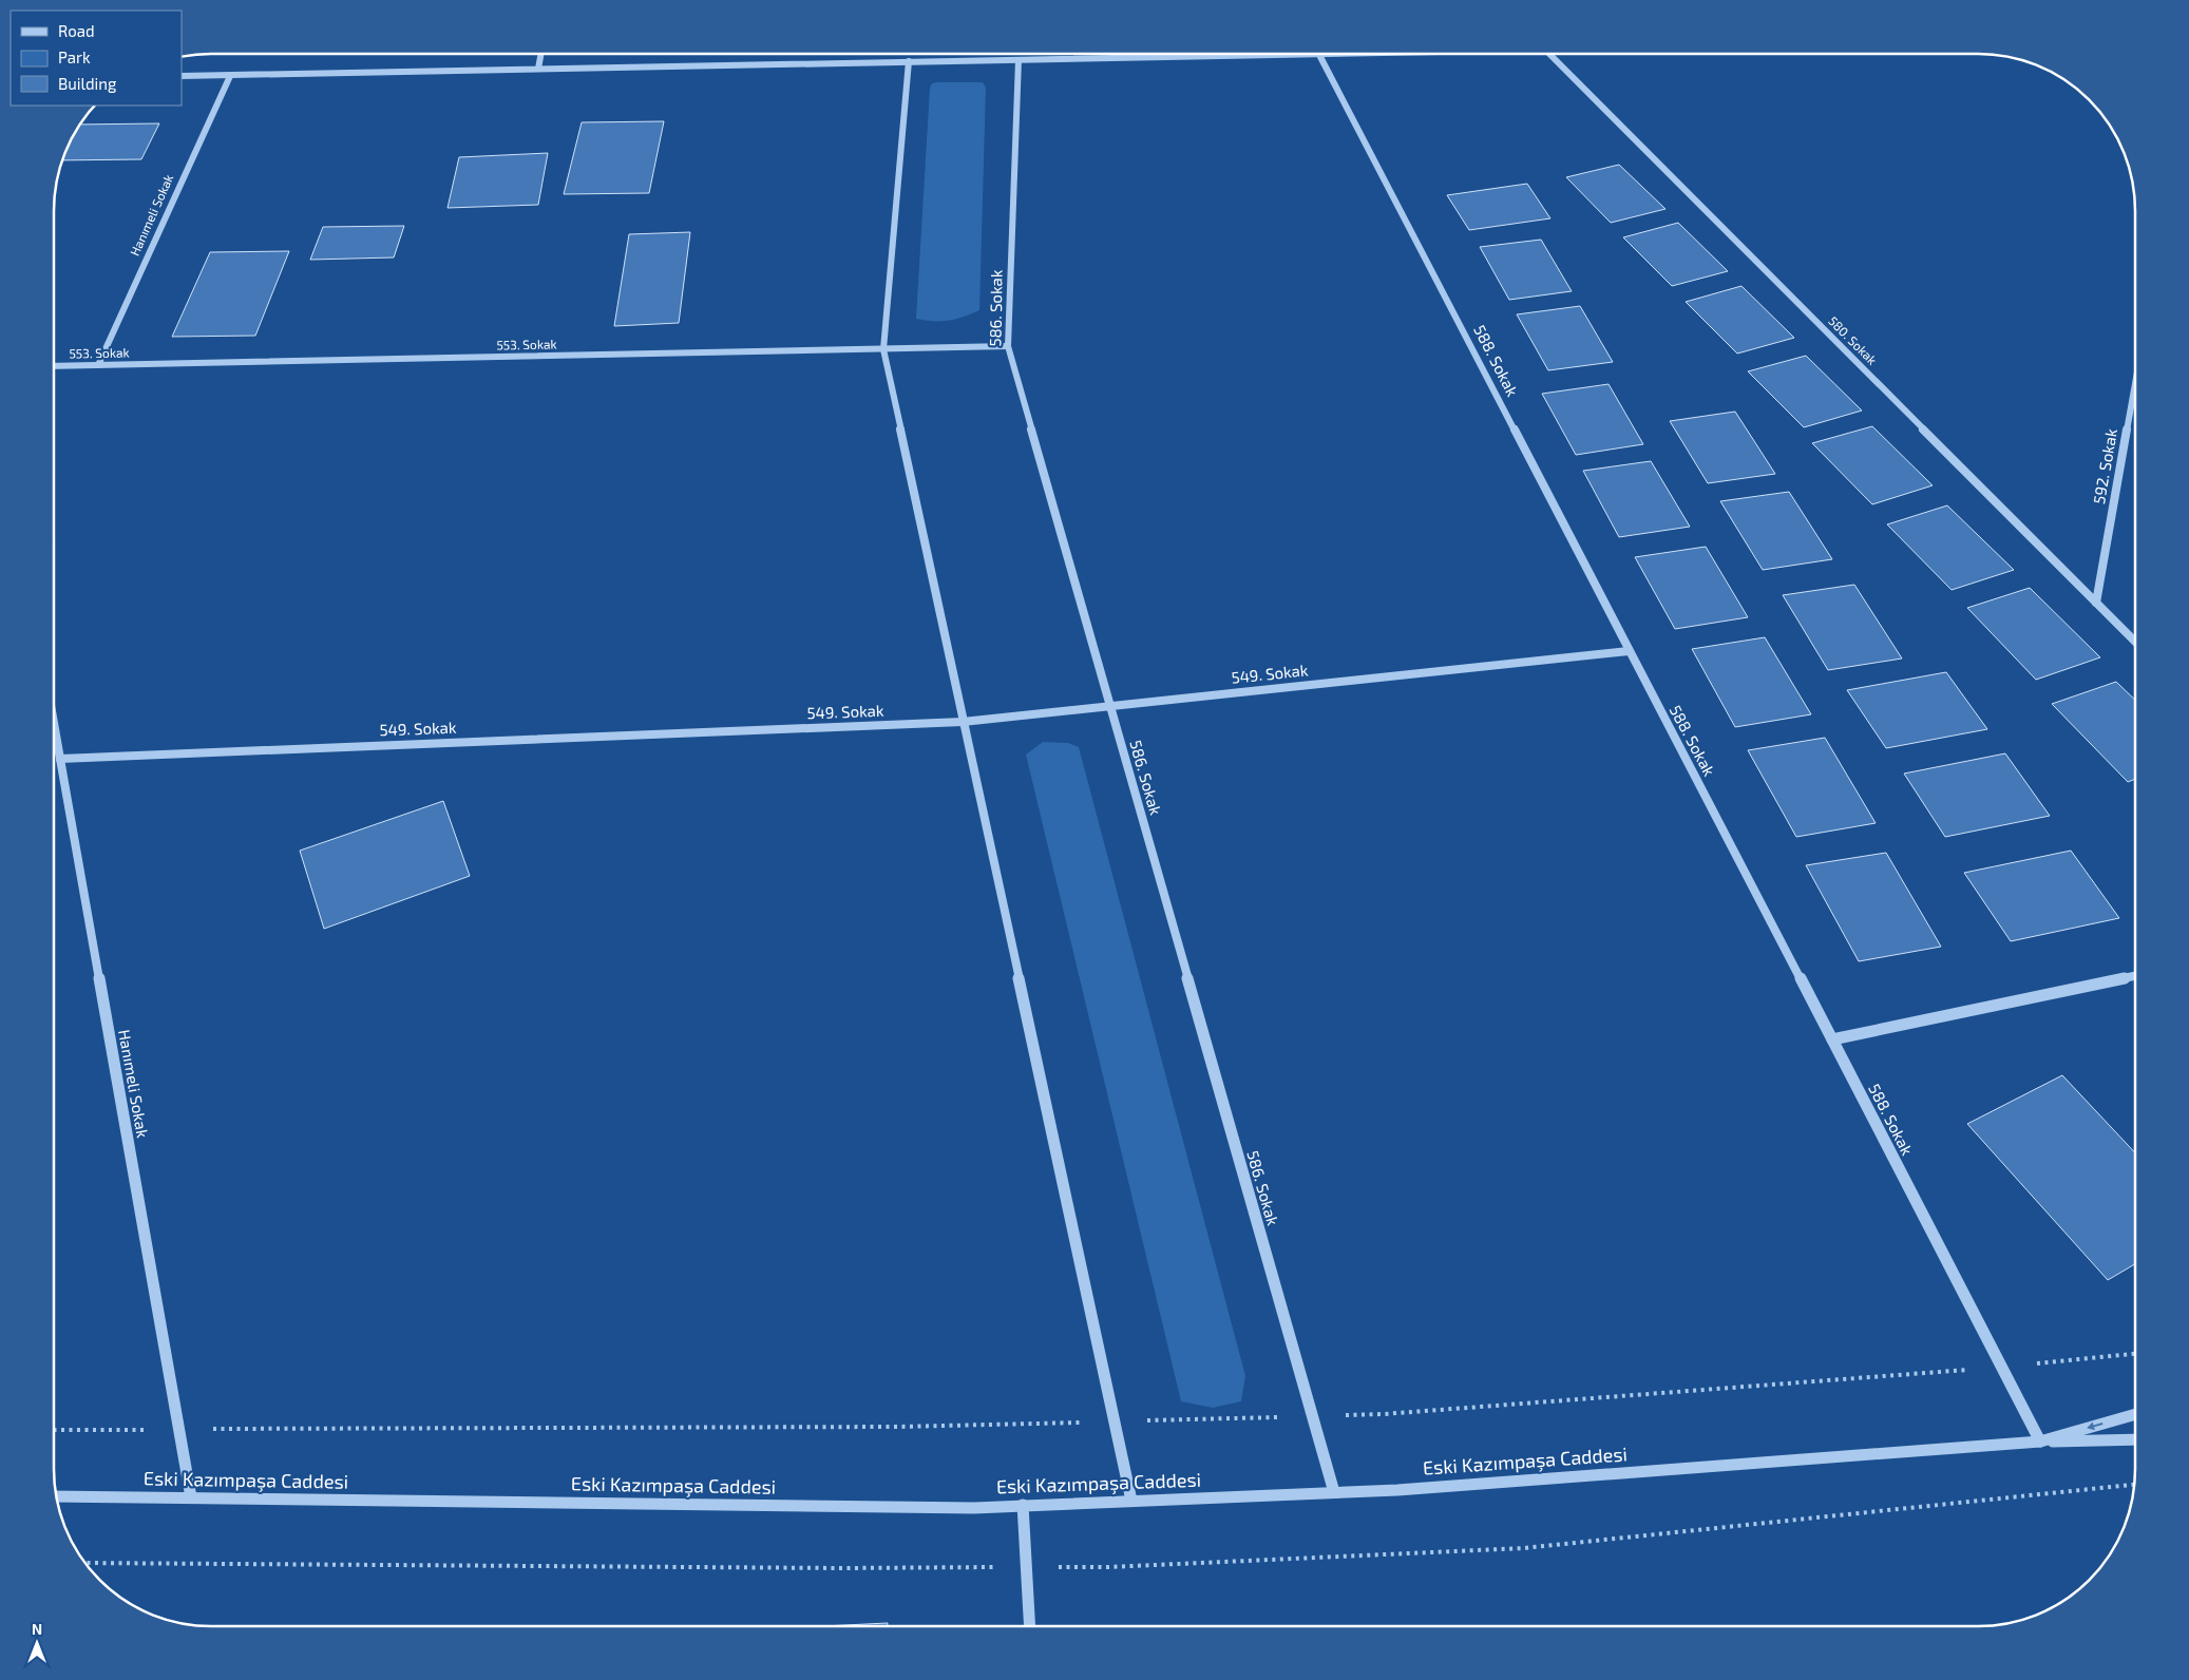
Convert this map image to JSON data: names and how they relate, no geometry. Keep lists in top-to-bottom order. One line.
{"streets":{"street":["Hanımeli Sokak","586. Sokak","580. Sokak","553. Sokak","588. Sokak","592. Sokak","549. Sokak","Eski Kazımpaşa Caddesi"]},"crossings":[["Hanımeli Sokak","553. Sokak"],["Hanımeli Sokak","549. Sokak"],["Hanımeli Sokak","Eski Kazımpaşa Caddesi"],["586. Sokak","553. Sokak"],["586. Sokak","549. Sokak"],["586. Sokak","Eski Kazımpaşa Caddesi"],["580. Sokak","592. Sokak"],["588. Sokak","549. Sokak"],["588. Sokak","Eski Kazımpaşa Caddesi"]],"legend":["Road","Park","Building"],"north":"top"}
